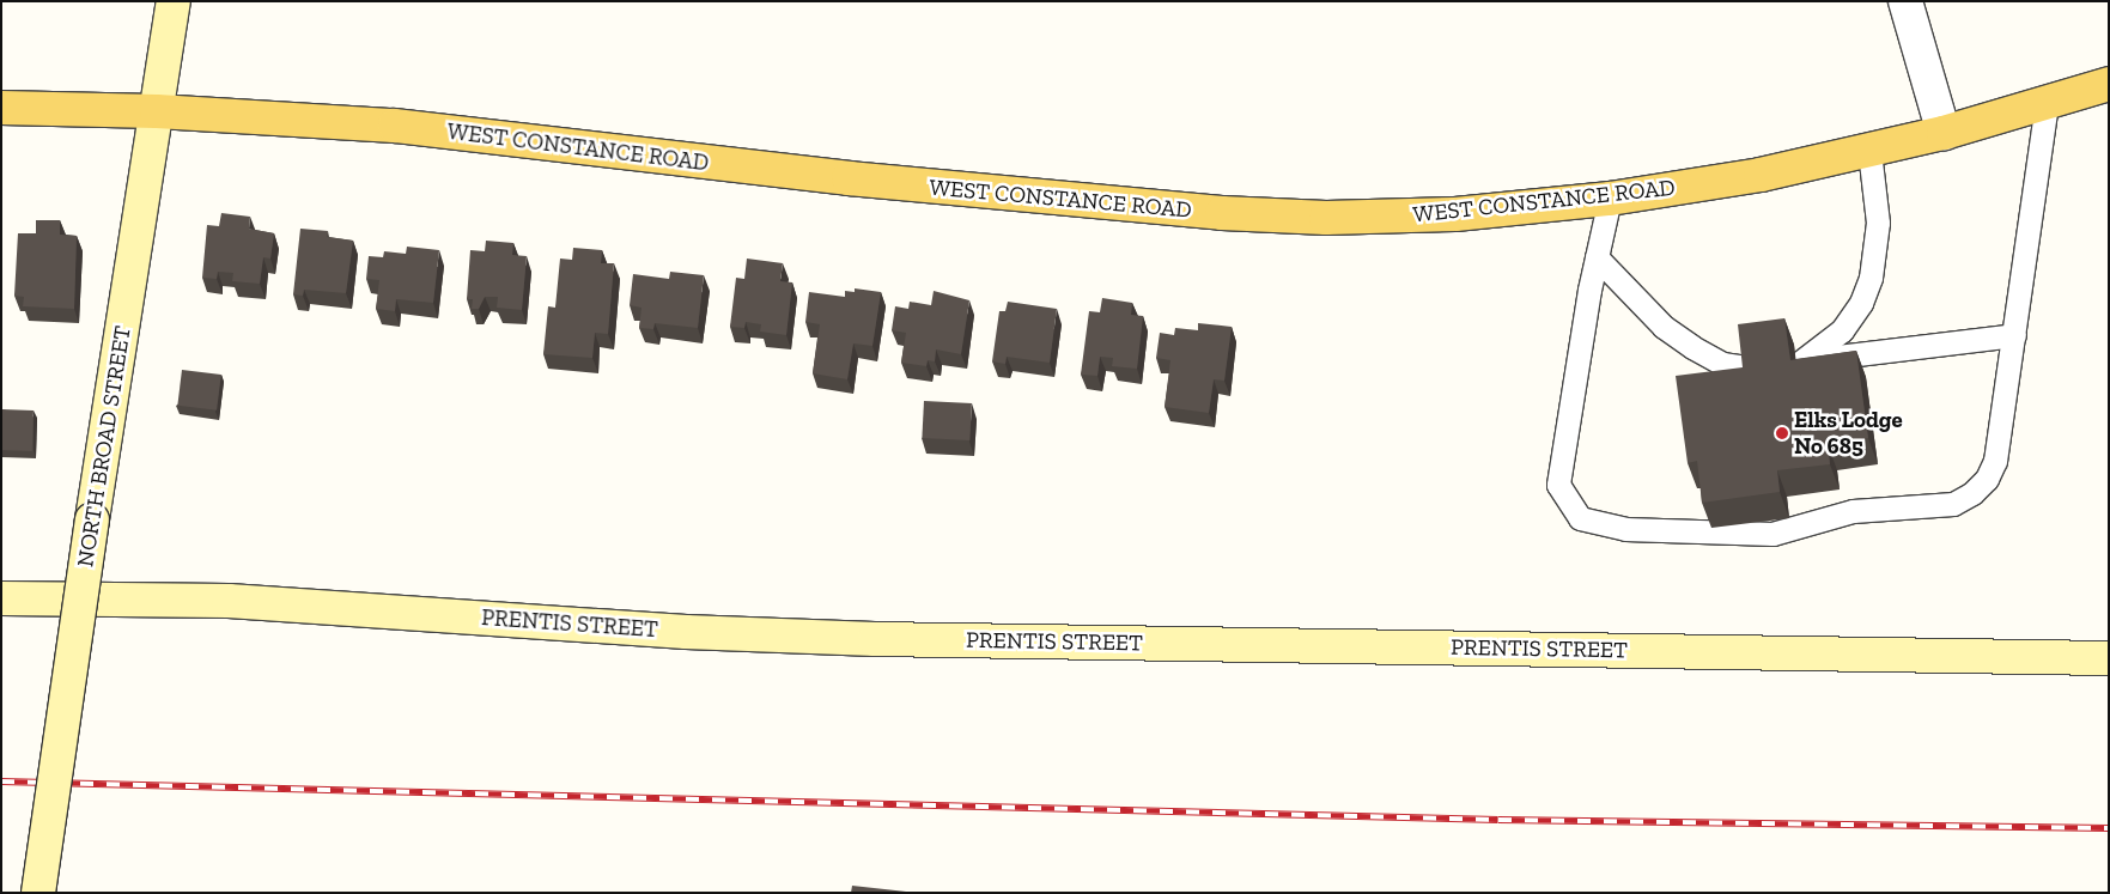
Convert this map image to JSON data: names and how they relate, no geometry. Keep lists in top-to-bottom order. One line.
{"streets":{"main road":["WEST CONSTANCE ROAD"],"street":["NORTH BROAD STREET","PRENTIS STREET"]},"crossings":[["WEST CONSTANCE ROAD","NORTH BROAD STREET"]],"places":["Elks Lodge No 685"]}
